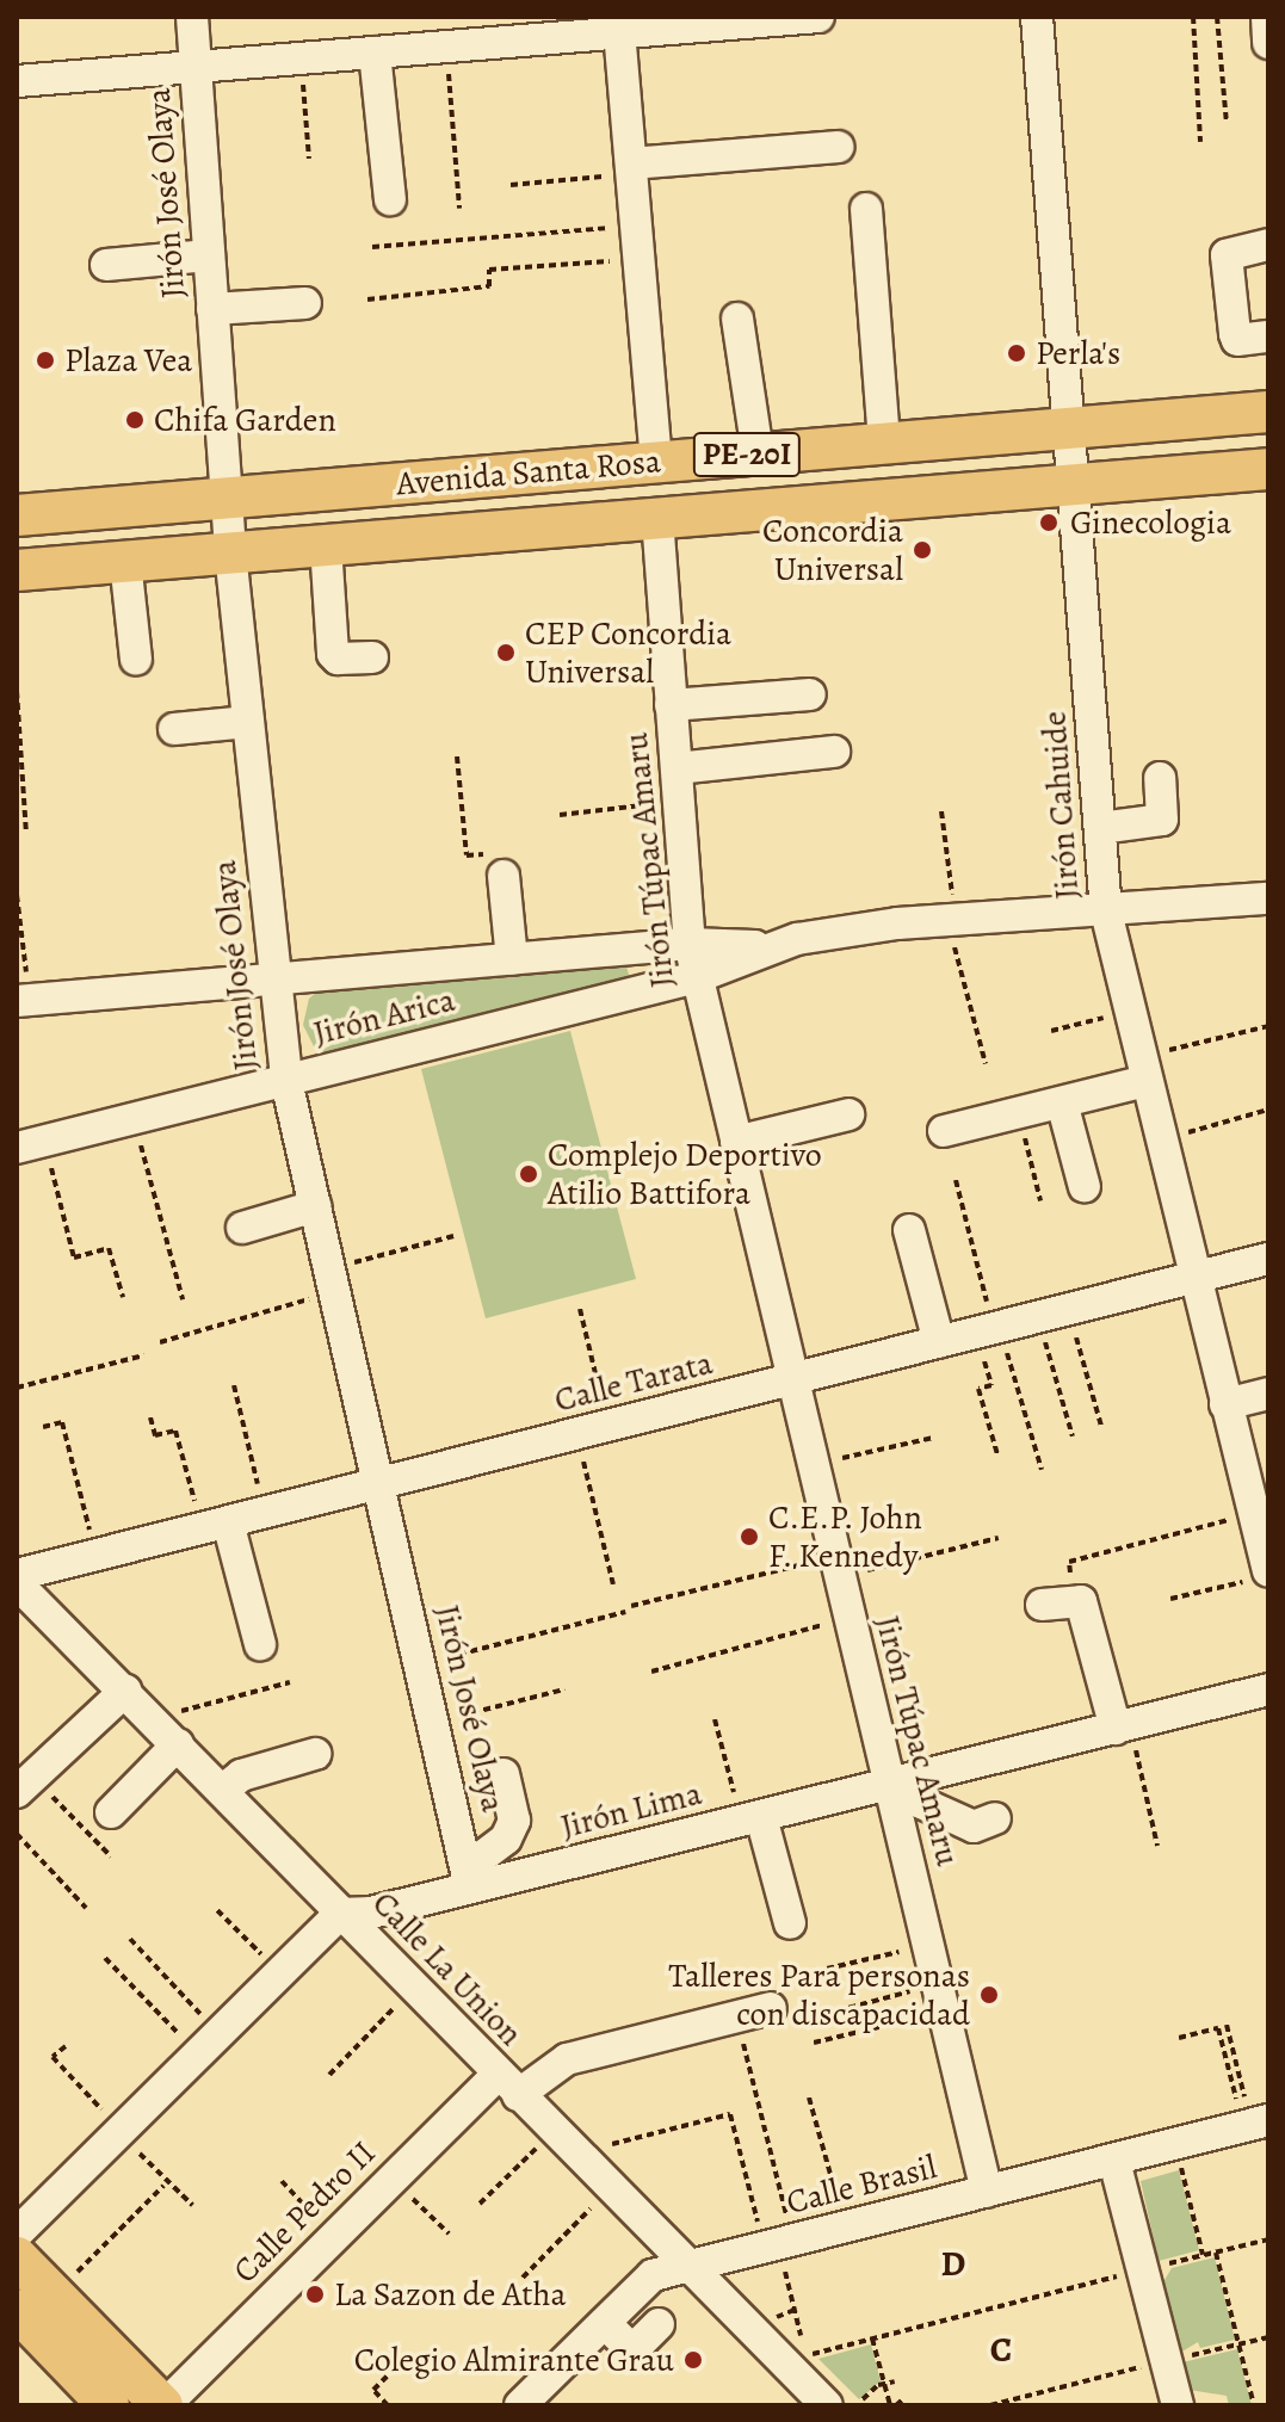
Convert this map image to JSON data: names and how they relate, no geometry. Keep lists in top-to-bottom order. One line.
{"streets":{"main road":["PE-20I","Avenida Santa Rosa"],"street":["Jirón José Olaya","Jirón Cahuide","Jirón Túpac Amaru","Jirón Arica","Calle Tarata","Jirón Lima","Calle La Union","Calle Brasil","Calle Pedro II"]},"crossings":[["Jirón José Olaya","Avenida Santa Rosa"],["Jirón José Olaya","Jirón Arica"],["Jirón José Olaya","Calle Tarata"],["Jirón José Olaya","Jirón Lima"],["Avenida Santa Rosa","Jirón Cahuide"],["Avenida Santa Rosa","Jirón Túpac Amaru"],["Jirón Cahuide","Jirón Arica"],["Jirón Cahuide","Calle Tarata"],["Jirón Túpac Amaru","Jirón Arica"],["Jirón Túpac Amaru","Calle Tarata"],["Jirón Túpac Amaru","Jirón Lima"],["Jirón Túpac Amaru","Calle Brasil"],["Jirón Lima","Calle La Union"],["Calle La Union","Calle Brasil"],["Calle La Union","Calle Pedro II"]],"districts":["D","C"],"places":["Perla's","Plaza Vea","Chifa Garden","Ginecologia","Concordia Universal","CEP Concordia Universal","Complejo Deportivo Atilio Battifora","C.E.P. John F. Kennedy","Talleres Para personas con discapacidad","La Sazon de Atha","Colegio Almirante Grau"]}
